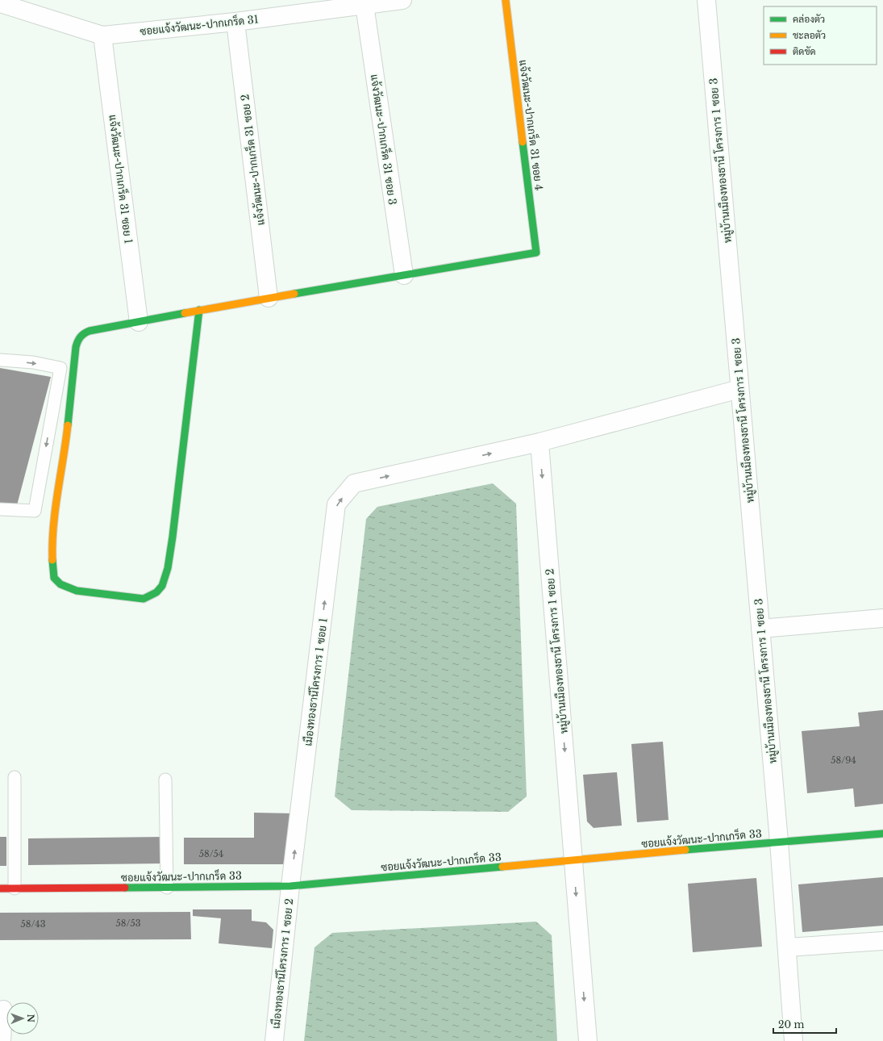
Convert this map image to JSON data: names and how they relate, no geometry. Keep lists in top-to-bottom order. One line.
{"streets":{"street":["ซอยแจ้งวัฒนะ-ปากเกร็ด 31","แจ้งวัฒนะ-ปากเกร็ด 31 ซอย 4","แจ้งวัฒนะ-ปากเกร็ด 31 ซอย 3","แจ้งวัฒนะ-ปากเกร็ด 31 ซอย 2","หมู่บ้านเมืองทองธานี โครงการ 1 ซอย 3","แจ้งวัฒนะ-ปากเกร็ด 31 ซอย 1","หมู่บ้านเมืองทองธานี โครงการ 1 ซอย 2","เมืองทองธานีโครงการ 1 ซอย 1","ซอยแจ้งวัฒนะ-ปากเกร็ด 33","เมืองทองธานีโครงการ 1 ซอย 2"]},"crossings":[["ซอยแจ้งวัฒนะ-ปากเกร็ด 31","แจ้งวัฒนะ-ปากเกร็ด 31 ซอย 3"],["ซอยแจ้งวัฒนะ-ปากเกร็ด 31","แจ้งวัฒนะ-ปากเกร็ด 31 ซอย 2"],["ซอยแจ้งวัฒนะ-ปากเกร็ด 31","แจ้งวัฒนะ-ปากเกร็ด 31 ซอย 1"],["แจ้งวัฒนะ-ปากเกร็ด 31 ซอย 4","แจ้งวัฒนะ-ปากเกร็ด 31 ซอย 3"],["หมู่บ้านเมืองทองธานี โครงการ 1 ซอย 3","ซอยแจ้งวัฒนะ-ปากเกร็ด 33"],["หมู่บ้านเมืองทองธานี โครงการ 1 ซอย 2","เมืองทองธานีโครงการ 1 ซอย 1"],["หมู่บ้านเมืองทองธานี โครงการ 1 ซอย 2","ซอยแจ้งวัฒนะ-ปากเกร็ด 33"],["เมืองทองธานีโครงการ 1 ซอย 1","ซอยแจ้งวัฒนะ-ปากเกร็ด 33"],["เมืองทองธานีโครงการ 1 ซอย 1","เมืองทองธานีโครงการ 1 ซอย 2"],["ซอยแจ้งวัฒนะ-ปากเกร็ด 33","เมืองทองธานีโครงการ 1 ซอย 2"]],"one_way":["หมู่บ้านเมืองทองธานี โครงการ 1 ซอย 2","เมืองทองธานีโครงการ 1 ซอย 1"],"house_numbers":["58/94","58/54","58/53","58/43"],"legend":["คล่องตัว","ชะลอตัว","ติดขัด"],"scale_bar":"20 m","north":"right"}
